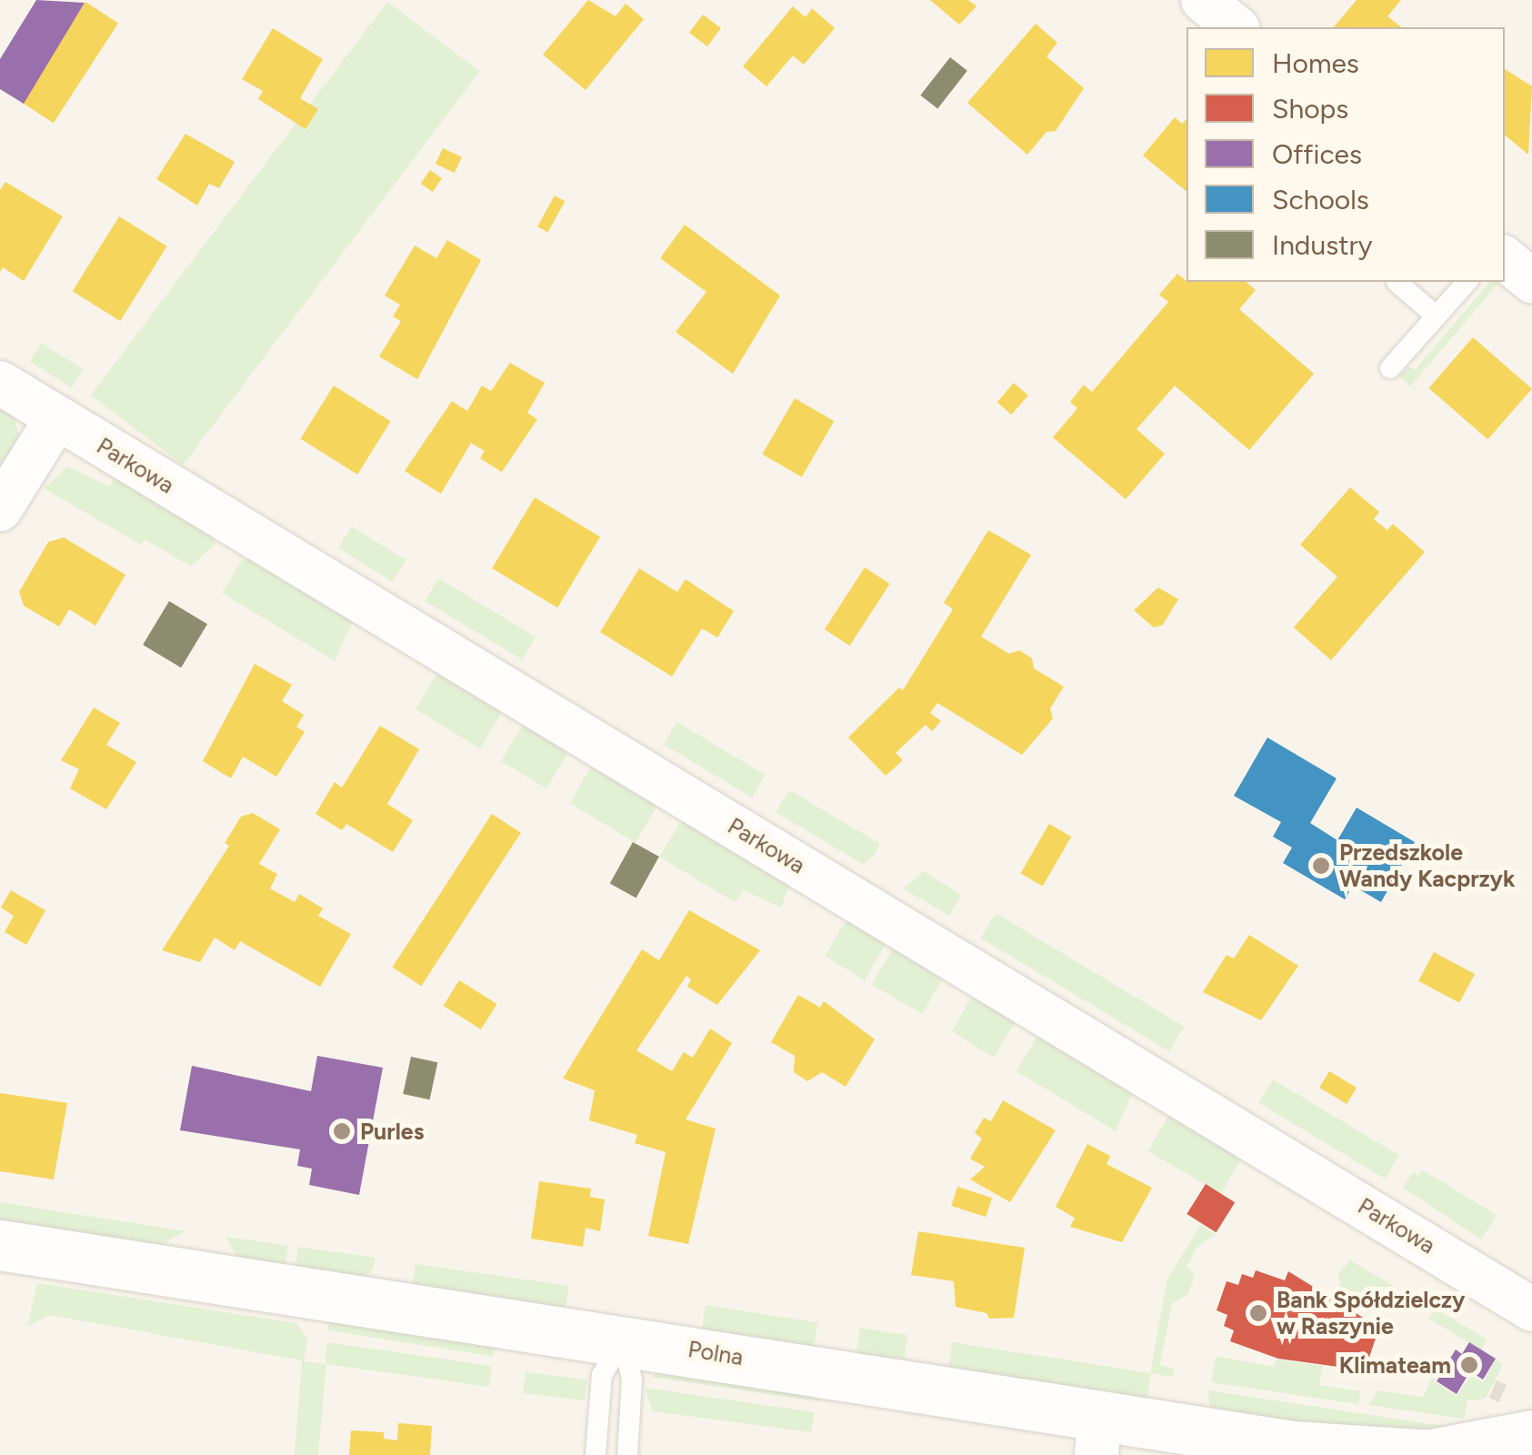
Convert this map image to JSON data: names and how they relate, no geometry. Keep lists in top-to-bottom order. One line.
{"streets":{"street":["Parkowa","Polna"]},"places":["Przedszkole Wandy Kacprzyk","Purles","Bank Spółdzielczy w Raszynie","Klimateam"],"legend":["Homes","Shops","Offices","Schools","Industry"]}
